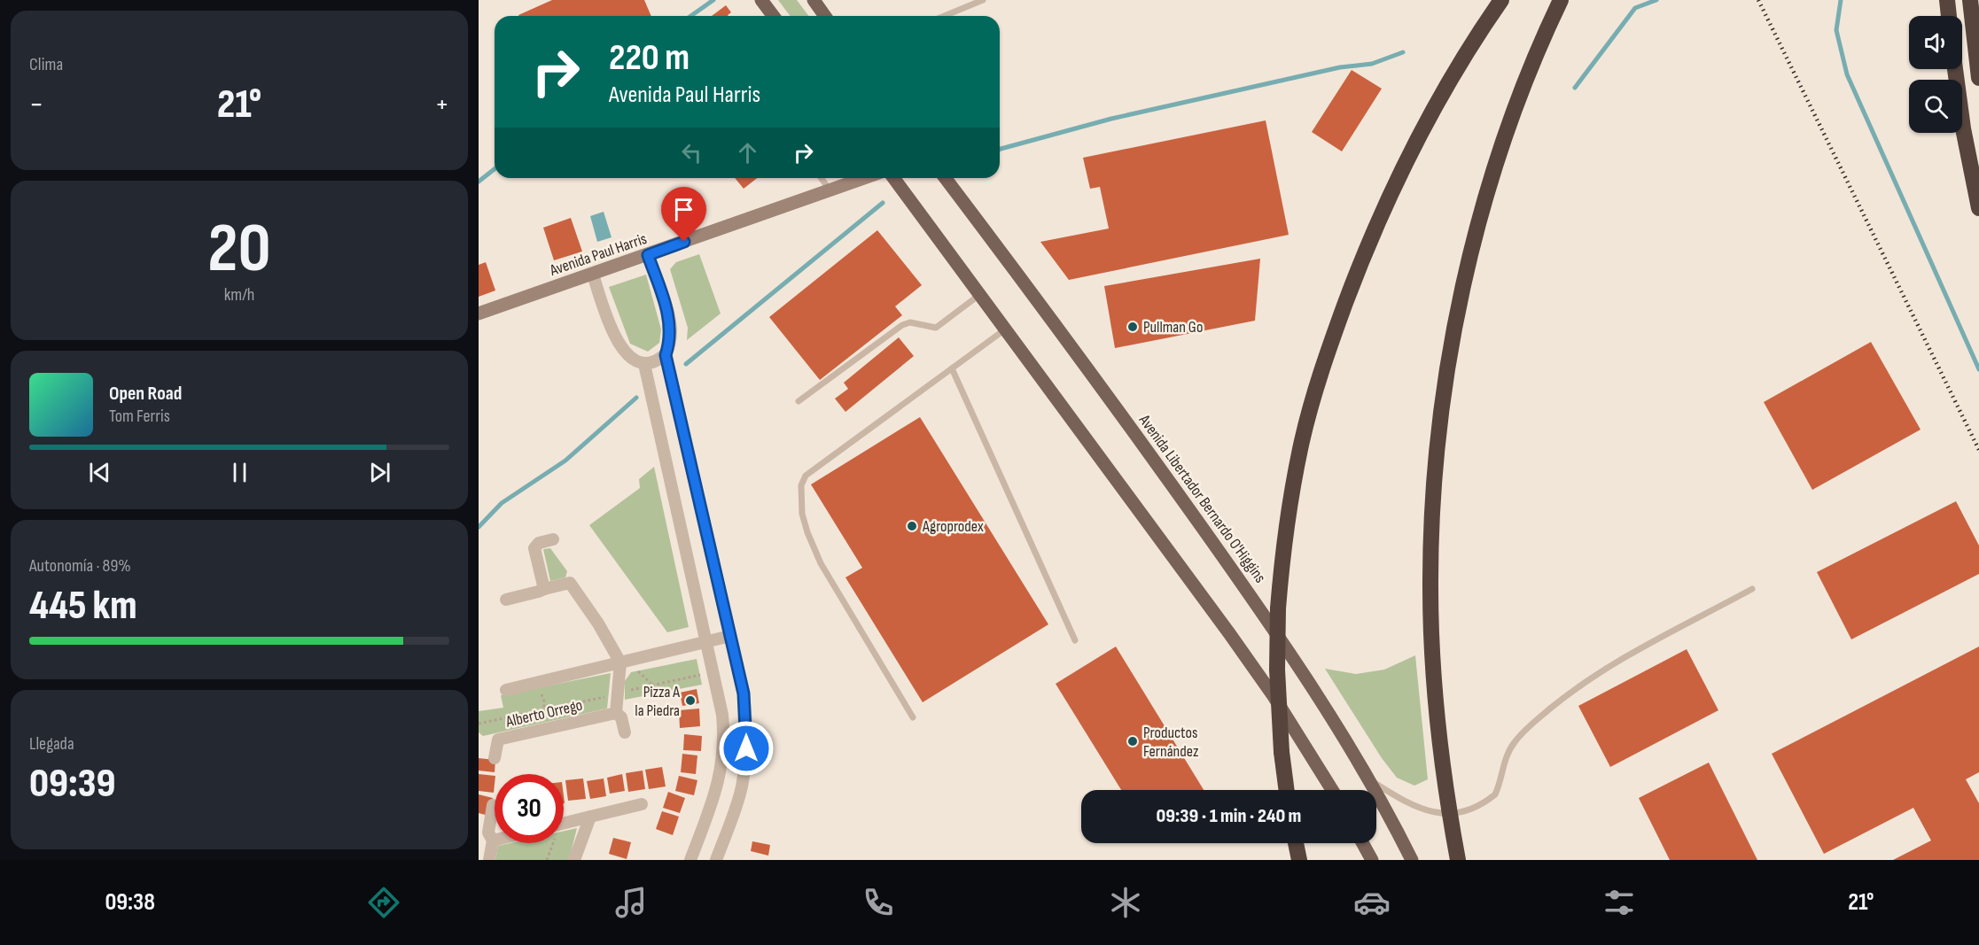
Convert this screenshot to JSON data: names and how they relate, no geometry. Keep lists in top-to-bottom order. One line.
{"streets":{"main road":["Avenida Paul Harris","Avenida Libertador Bernardo O'Higgins"],"street":["Alberto Orrego"]},"places":["Pullman Go","Agroprodex","Pizza A la Piedra","Productos Fernández"],"page":{"tile":["Clima",["20","km/h"],["Autonomía · 89%","445 km"],["Llegada","09:39"]],"turn":["220 m","Avenida Paul Harris"],"heat":["−","21°","+"],"song":["Open Road","Tom Ferris"],"limit":"30","trip":"09:39 · 1 min · 240 m","tabs":["09:38","21°"]}}
